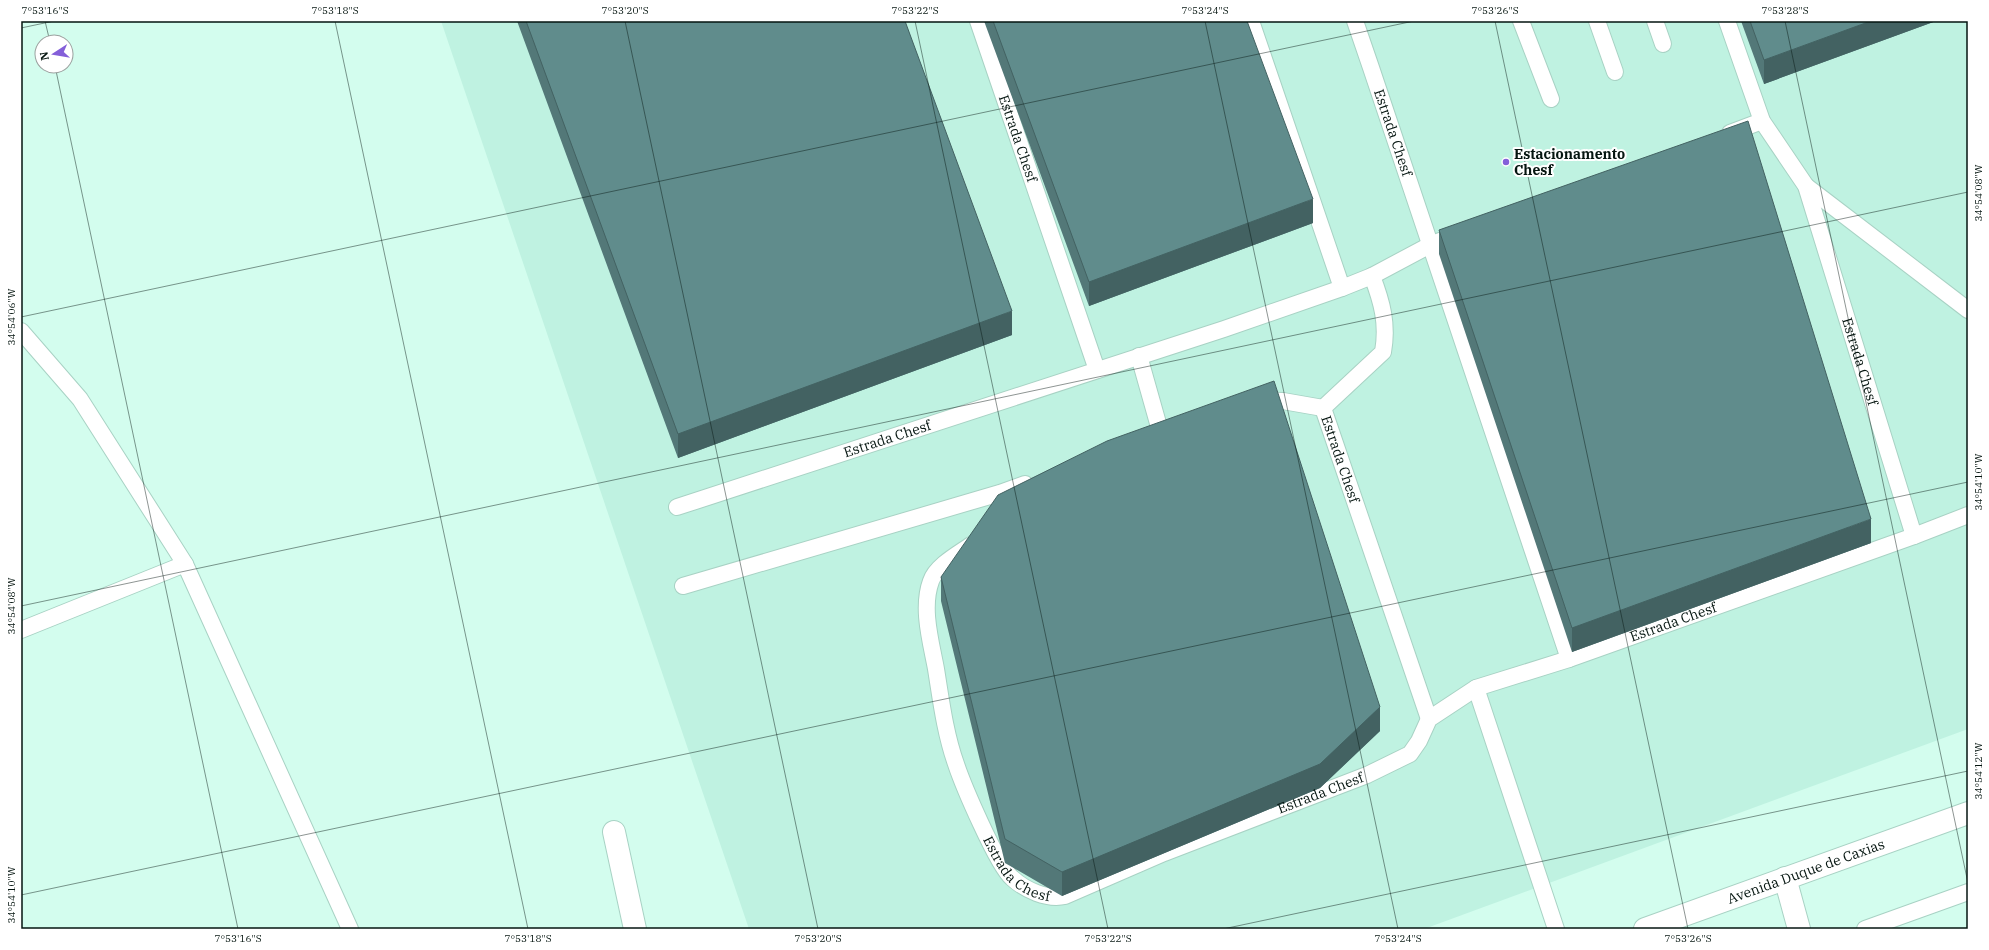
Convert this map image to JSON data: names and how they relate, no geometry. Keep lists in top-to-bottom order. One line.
{"streets":{"main road":["Avenida Duque de Caxias"],"lane":["Estrada Chesf"]},"places":["Estacionamento Chesf"],"north":"left","coordinates":["7°53'16\"S","7°53'18\"S","7°53'20\"S","7°53'22\"S","7°53'24\"S","7°53'26\"S","7°53'28\"S","34°54'08\"W","34°54'06\"W","34°54'10\"W","34°54'12\"W"]}
